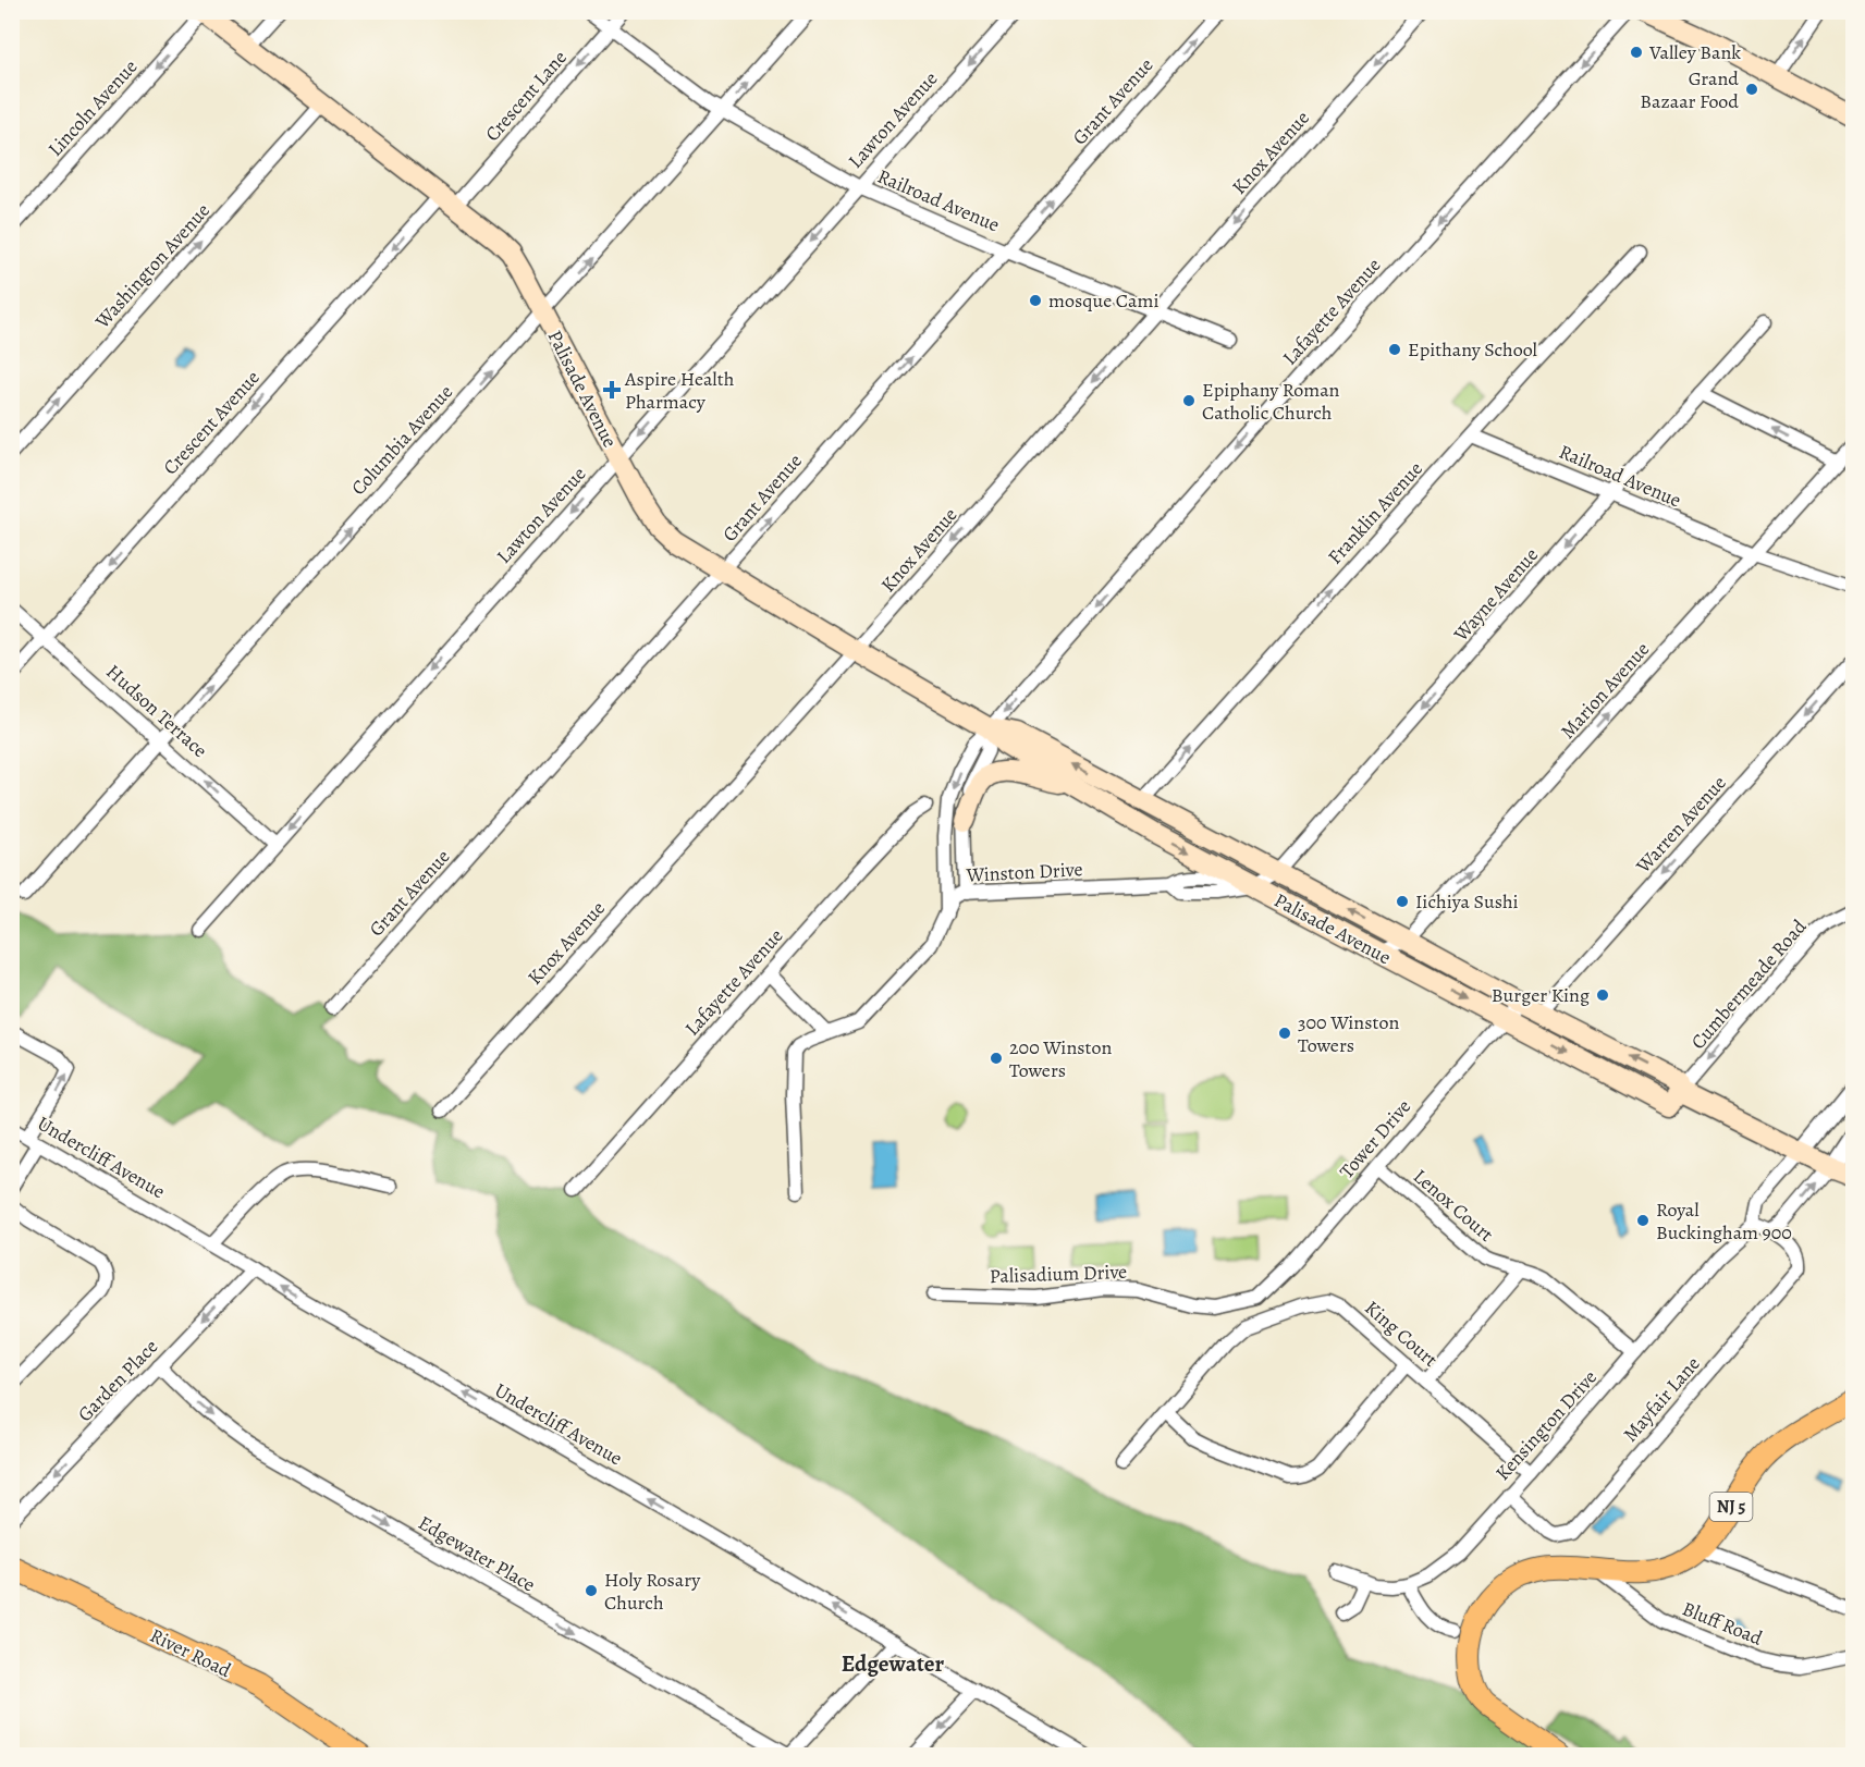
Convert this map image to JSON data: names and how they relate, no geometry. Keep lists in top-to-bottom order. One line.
{"streets":{"main road":["Palisade Avenue","NJ 5","River Road"],"street":["Crescent Lane","Grant Avenue","Lincoln Avenue","Lawton Avenue","Knox Avenue","Railroad Avenue","Washington Avenue","Lafayette Avenue","Crescent Avenue","Columbia Avenue","Franklin Avenue","Wayne Avenue","Marion Avenue","Hudson Terrace","Warren Avenue","Winston Drive","Cumbermeade Road","Tower Drive","Undercliff Avenue","Lenox Court","Palisadium Drive","King Court","Garden Place","Mayfair Lane","Kensington Drive","Edgewater Place","Bluff Road"]},"crossings":[["Crescent Lane","Railroad Avenue"],["Crescent Lane","Palisade Avenue"],["Crescent Lane","Crescent Avenue"],["Grant Avenue","Railroad Avenue"],["Grant Avenue","Palisade Avenue"],["Lincoln Avenue","Palisade Avenue"],["Lawton Avenue","Railroad Avenue"],["Lawton Avenue","Palisade Avenue"],["Lawton Avenue","Hudson Terrace"],["Knox Avenue","Railroad Avenue"],["Knox Avenue","Palisade Avenue"],["Railroad Avenue","Columbia Avenue"],["Railroad Avenue","Franklin Avenue"],["Railroad Avenue","Wayne Avenue"],["Railroad Avenue","Marion Avenue"],["Washington Avenue","Palisade Avenue"],["Lafayette Avenue","Palisade Avenue"],["Lafayette Avenue","Winston Drive"],["Palisade Avenue","Crescent Avenue"],["Palisade Avenue","Columbia Avenue"],["Palisade Avenue","Franklin Avenue"],["Palisade Avenue","Wayne Avenue"],["Palisade Avenue","Marion Avenue"],["Palisade Avenue","Warren Avenue"],["Palisade Avenue","Winston Drive"],["Palisade Avenue","Cumbermeade Road"],["Palisade Avenue","Tower Drive"],["Palisade Avenue","Kensington Drive"],["Crescent Avenue","Hudson Terrace"],["Columbia Avenue","Hudson Terrace"],["Wayne Avenue","Winston Drive"],["Tower Drive","Lenox Court"],["Tower Drive","Palisadium Drive"],["Undercliff Avenue","Garden Place"],["Lenox Court","Kensington Drive"],["King Court","Kensington Drive"],["Garden Place","Edgewater Place"],["Mayfair Lane","Kensington Drive"],["NJ 5","Bluff Road"]],"one_way":["Crescent Lane","Grant Avenue","Lincoln Avenue","Lawton Avenue","Knox Avenue","Washington Avenue","Lafayette Avenue","Crescent Avenue","Columbia Avenue","Franklin Avenue","Wayne Avenue","Marion Avenue","Hudson Terrace","Warren Avenue","Cumbermeade Road","Undercliff Avenue","Garden Place","Edgewater Place"],"districts":["Edgewater"],"places":{"other":["Valley Bank","Grand Bazaar Food","mosque Cami","Epithany School","Epiphany Roman Catholic Church","Iichiya Sushi","Burger King","300 Winston Towers","200 Winston Towers","Royal Buckingham 900","Holy Rosary Church"],"health":["Aspire Health Pharmacy"]}}
